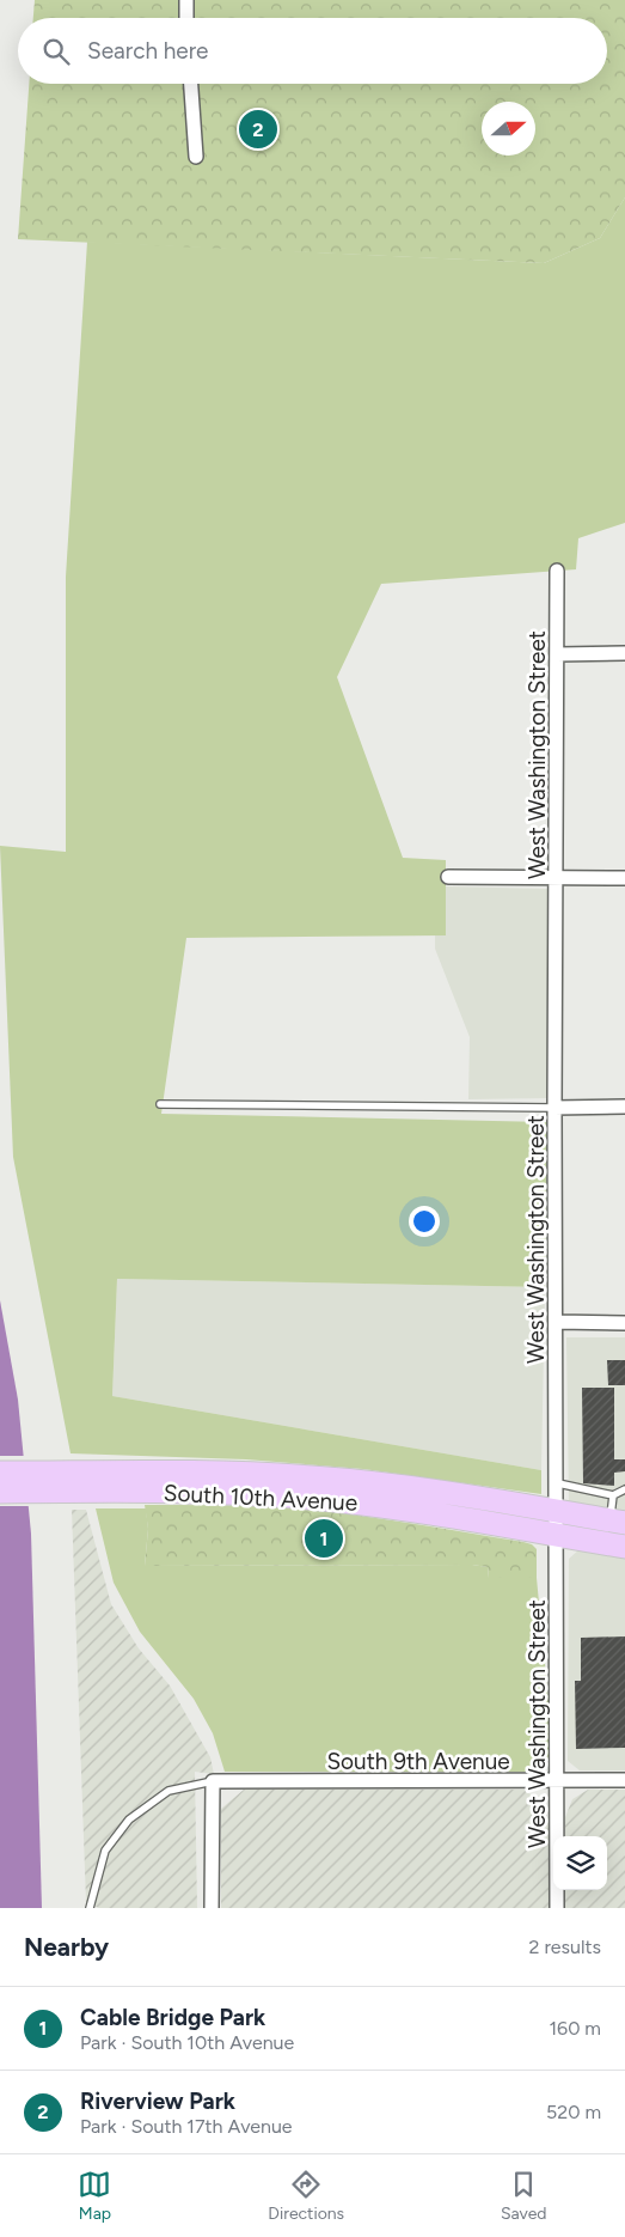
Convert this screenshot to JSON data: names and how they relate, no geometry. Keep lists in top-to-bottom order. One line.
{"streets":{"main road":["South 10th Avenue"],"street":["West Washington Street","South 9th Avenue"]},"crossings":[["West Washington Street","South 10th Avenue"],["West Washington Street","South 9th Avenue"]],"north":"right","page":{"search":"Search here","pins":["2","1"],"heading":["Nearby","2 results"],"list":[{"mark":"1","name":"Cable Bridge Park","note":"Park · South 10th Avenue","value":"160 m"},{"mark":"2","name":"Riverview Park","note":"Park · South 17th Avenue","value":"520 m"}],"nav":["Map","Directions","Saved"]}}
